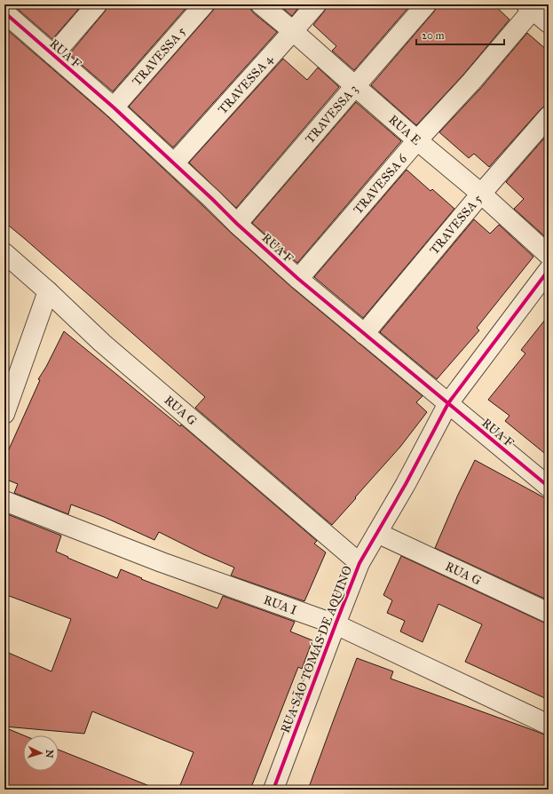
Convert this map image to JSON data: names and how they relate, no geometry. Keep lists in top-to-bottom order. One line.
{"streets":{"street":["RUA F","TRAVESSA 5","TRAVESSA 4","TRAVESSA 3","RUA E","TRAVESSA 6","RUA G","RUA I","RUA SÃO TOMÁS DE AQUINO"]},"crossings":[["RUA F","TRAVESSA 5"],["RUA F","TRAVESSA 4"],["RUA F","TRAVESSA 3"],["RUA F","TRAVESSA 6"],["RUA F","RUA SÃO TOMÁS DE AQUINO"],["TRAVESSA 5","RUA E"],["TRAVESSA 4","RUA E"],["TRAVESSA 3","RUA E"],["RUA E","TRAVESSA 6"],["RUA G","RUA SÃO TOMÁS DE AQUINO"],["RUA I","RUA SÃO TOMÁS DE AQUINO"]],"scale_bar":"20 m","north":"right"}
